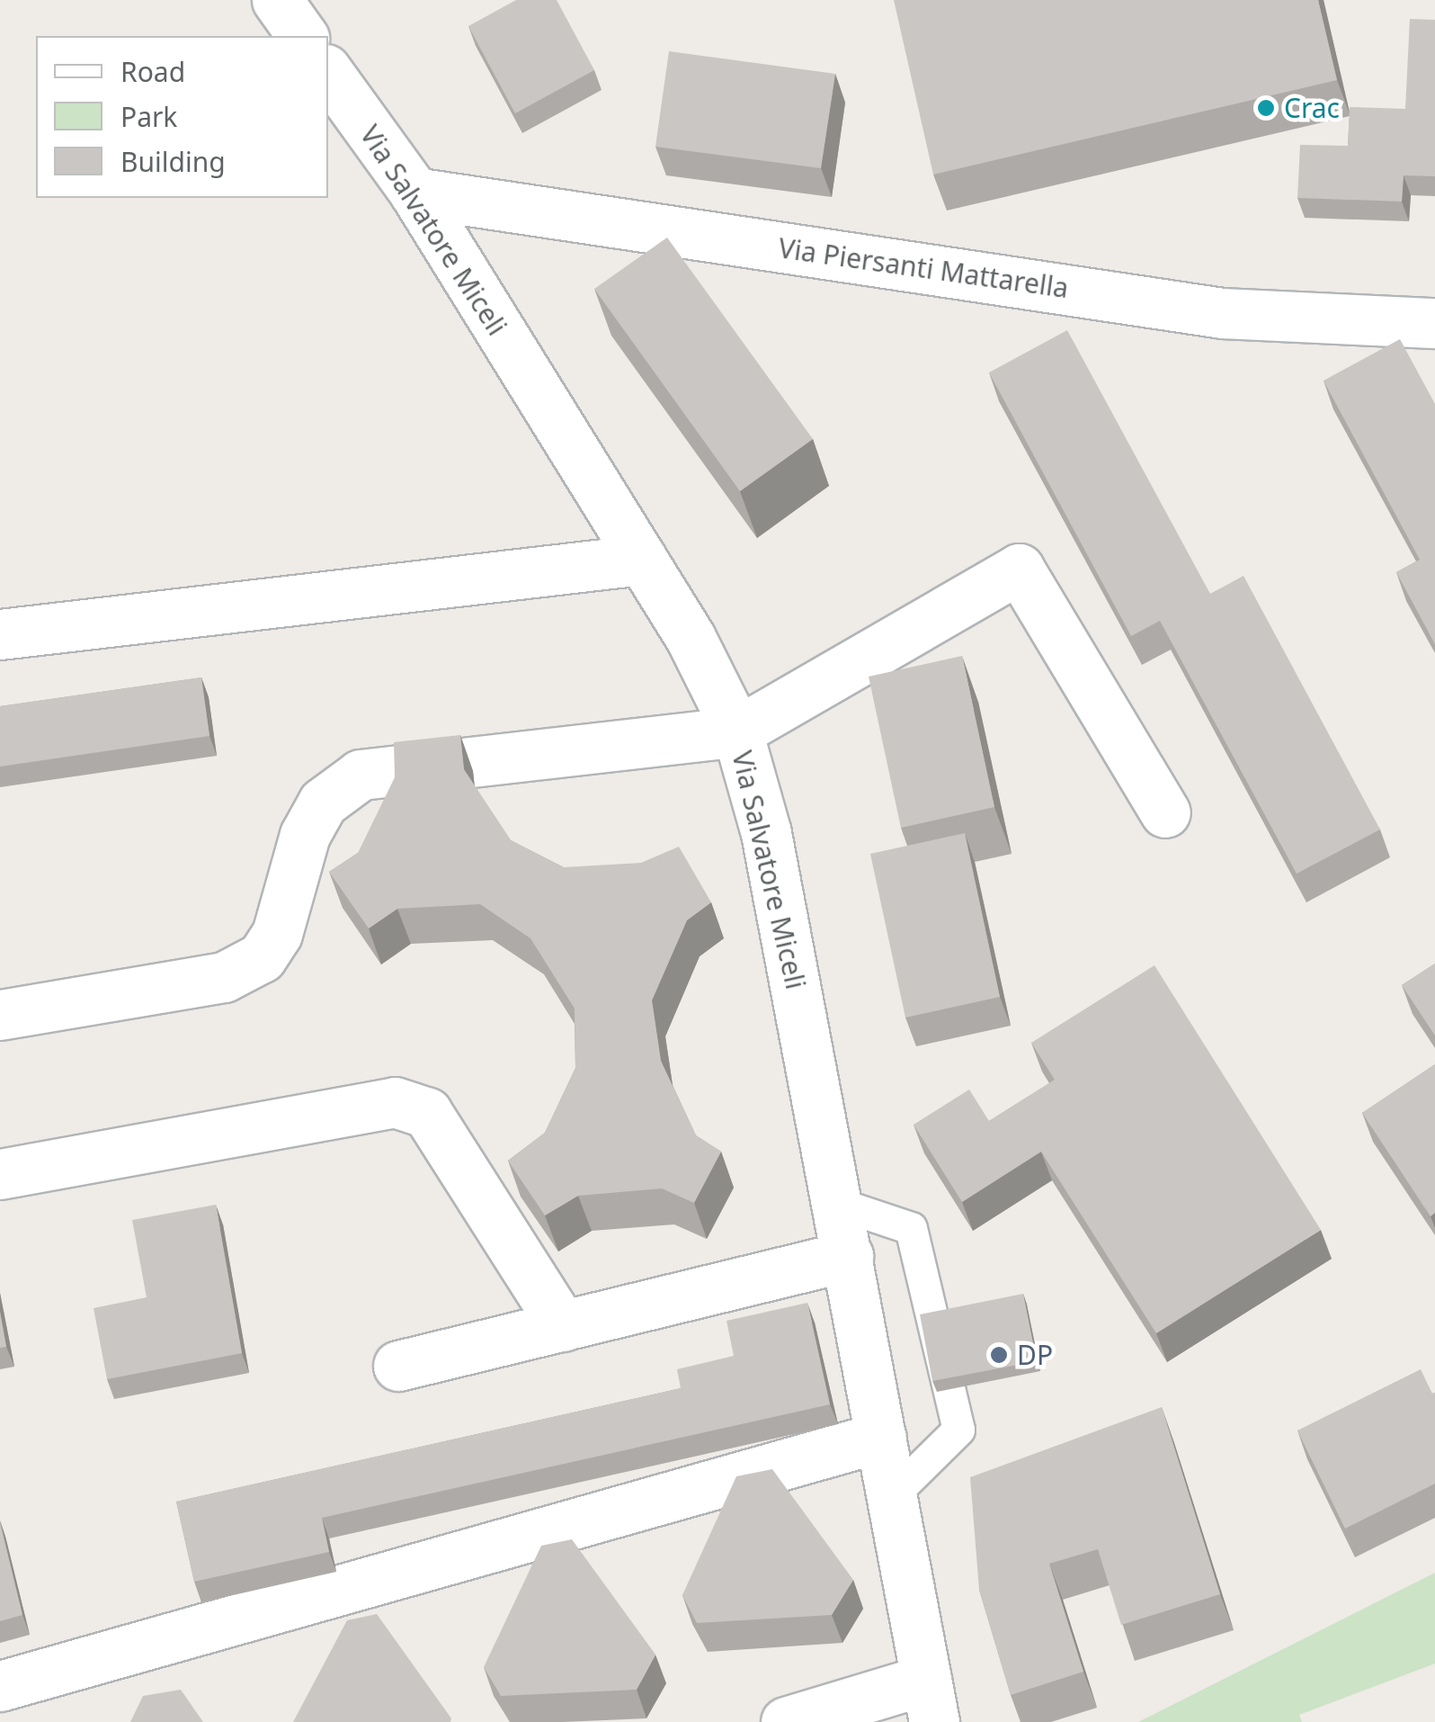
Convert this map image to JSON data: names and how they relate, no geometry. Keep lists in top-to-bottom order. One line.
{"streets":{"street":["Via Salvatore Miceli","Via Piersanti Mattarella"]},"crossings":[["Via Salvatore Miceli","Via Piersanti Mattarella"]],"places":["Crac","DP"],"legend":["Road","Park","Building"]}
